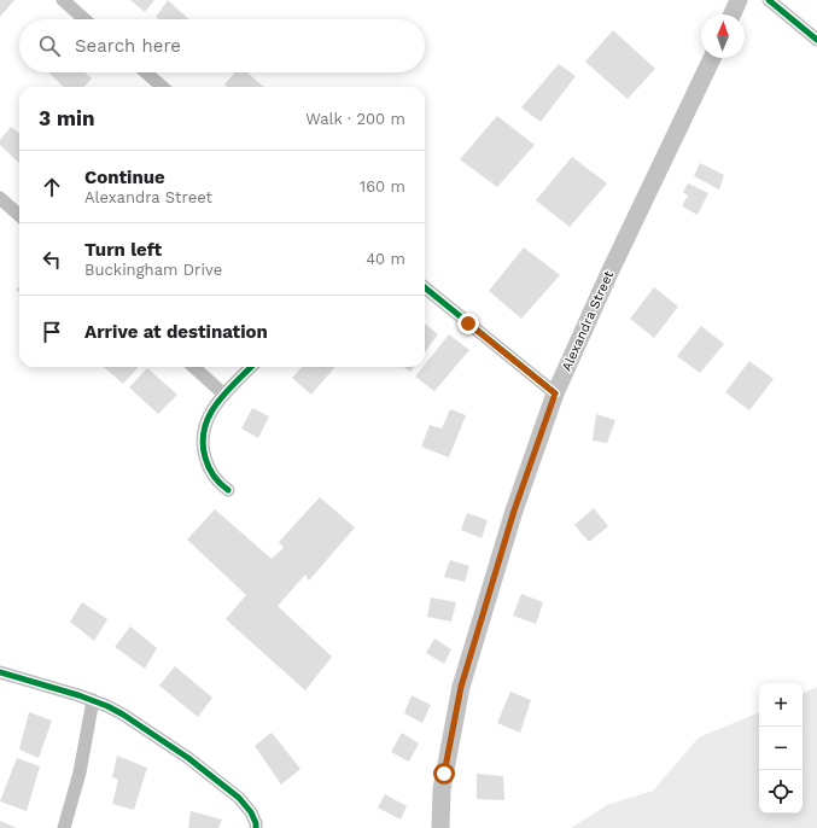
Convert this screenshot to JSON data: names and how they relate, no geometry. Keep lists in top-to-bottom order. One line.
{"streets":{"main road":["Alexandra Street"]},"north":"top","page":{"search":"Search here","heading":["3 min","Walk · 200 m"],"list":[["Continue","Alexandra Street","160 m"],["Turn left","Buckingham Drive","40 m"],"Arrive at destination"],"map_buttons":["+","−"]}}
